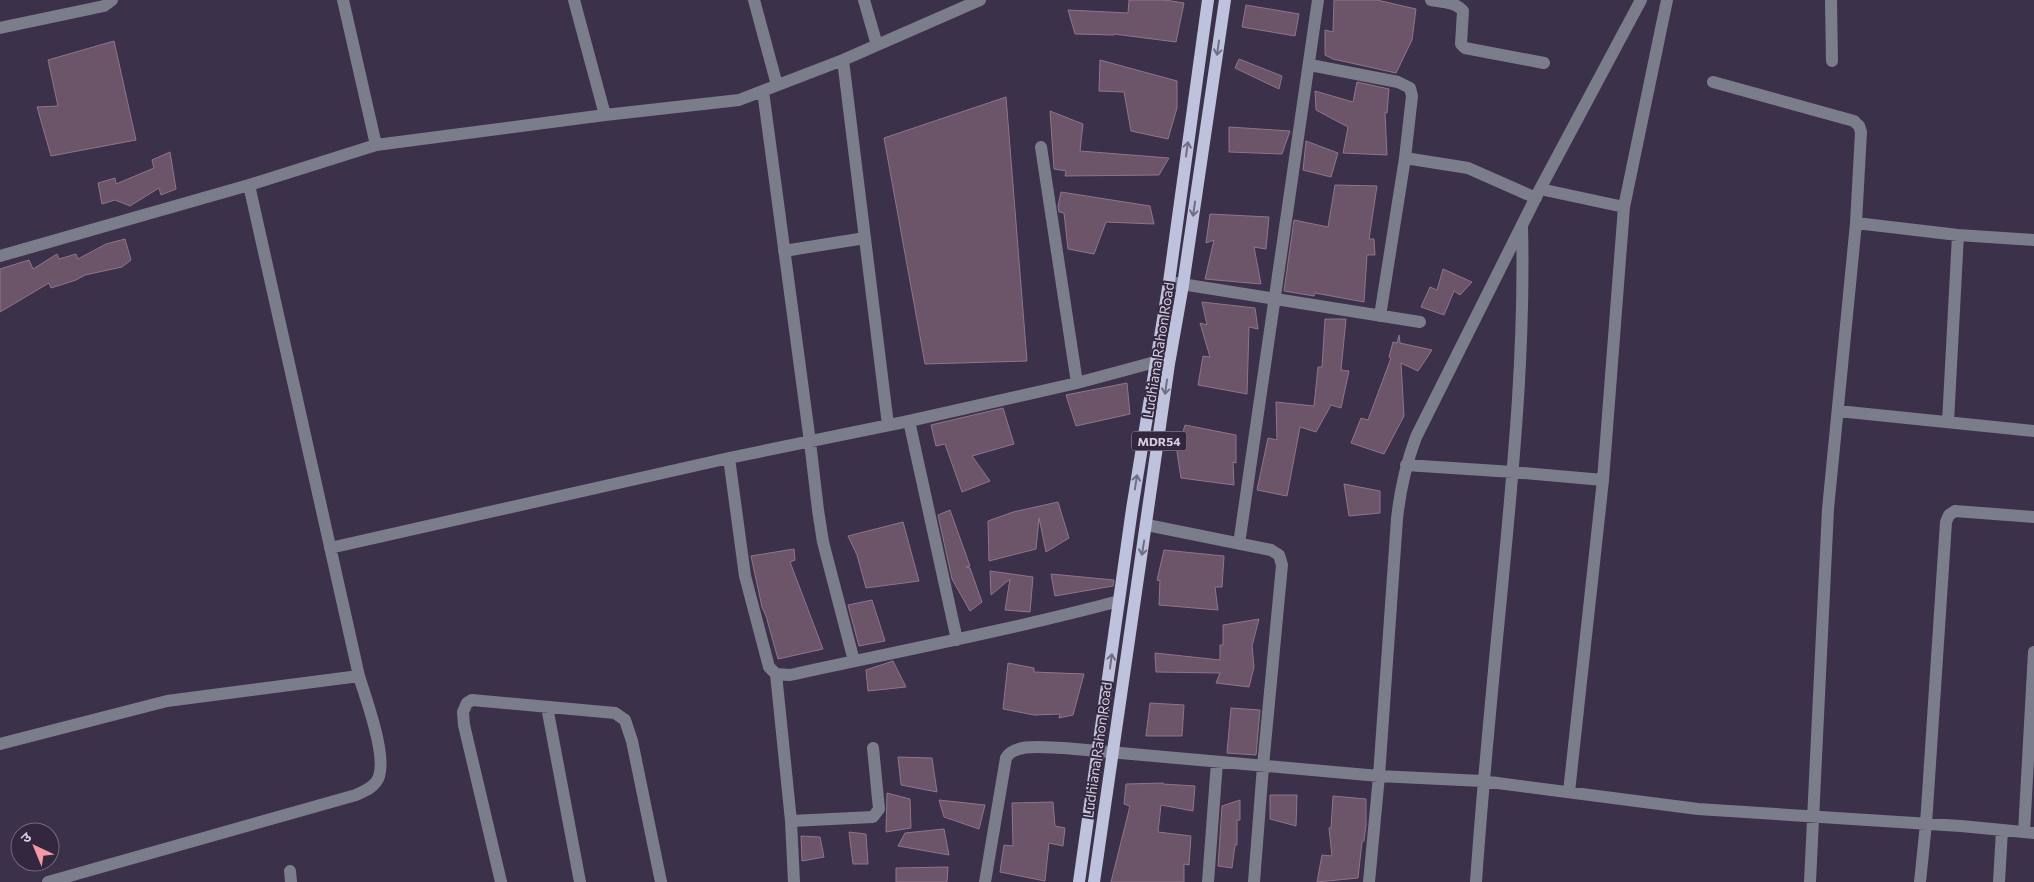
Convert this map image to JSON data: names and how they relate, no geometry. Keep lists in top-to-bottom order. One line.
{"streets":{"main road":["Ludhiana Rahon Road","MDR54"]},"north":"top left"}
